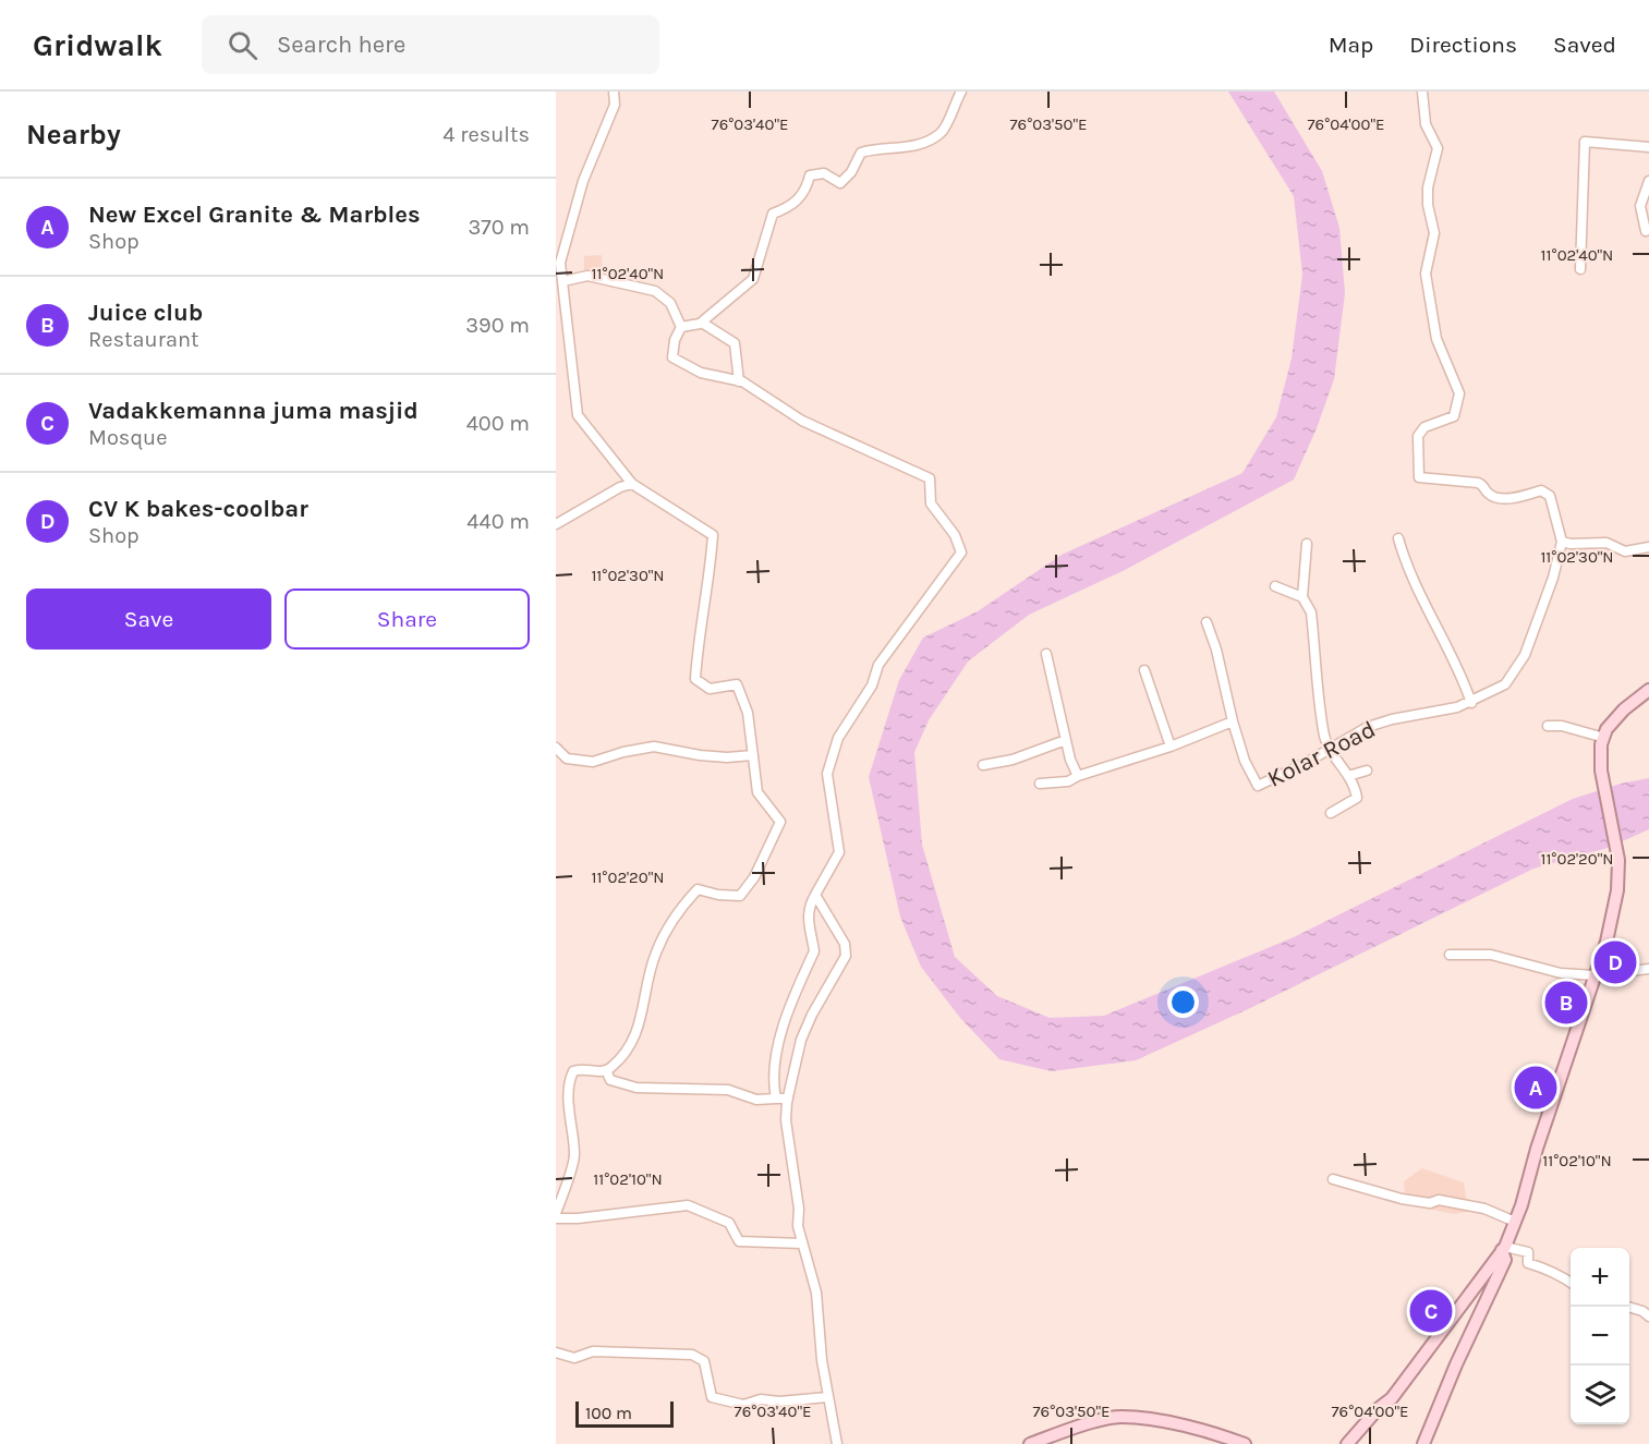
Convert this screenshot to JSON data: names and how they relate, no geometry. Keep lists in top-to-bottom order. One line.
{"streets":{"street":["Kolar Road"]},"scale_bar":"100 m","page":{"header":"Gridwalk","search":"Search here","nav":["Map","Directions","Saved"],"heading":["Nearby","4 results"],"list":[{"mark":"A","name":"New Excel Granite & Marbles","note":"Shop","value":"370 m"},{"mark":"B","name":"Juice club","note":"Restaurant","value":"390 m"},{"mark":"C","name":"Vadakkemanna juma masjid","note":"Mosque","value":"400 m"},{"mark":"D","name":"CV K bakes-coolbar","note":"Shop","value":"440 m"}],"buttons":["Save","Share"],"pins":["D","B","A","C"],"map_buttons":["+","−"],"scale":"100 m"},"coordinates":["76°03'40\"E","76°03'50\"E","76°04'00\"E","11°02'40\"N","11°02'30\"N","11°02'20\"N","11°02'10\"N"]}
